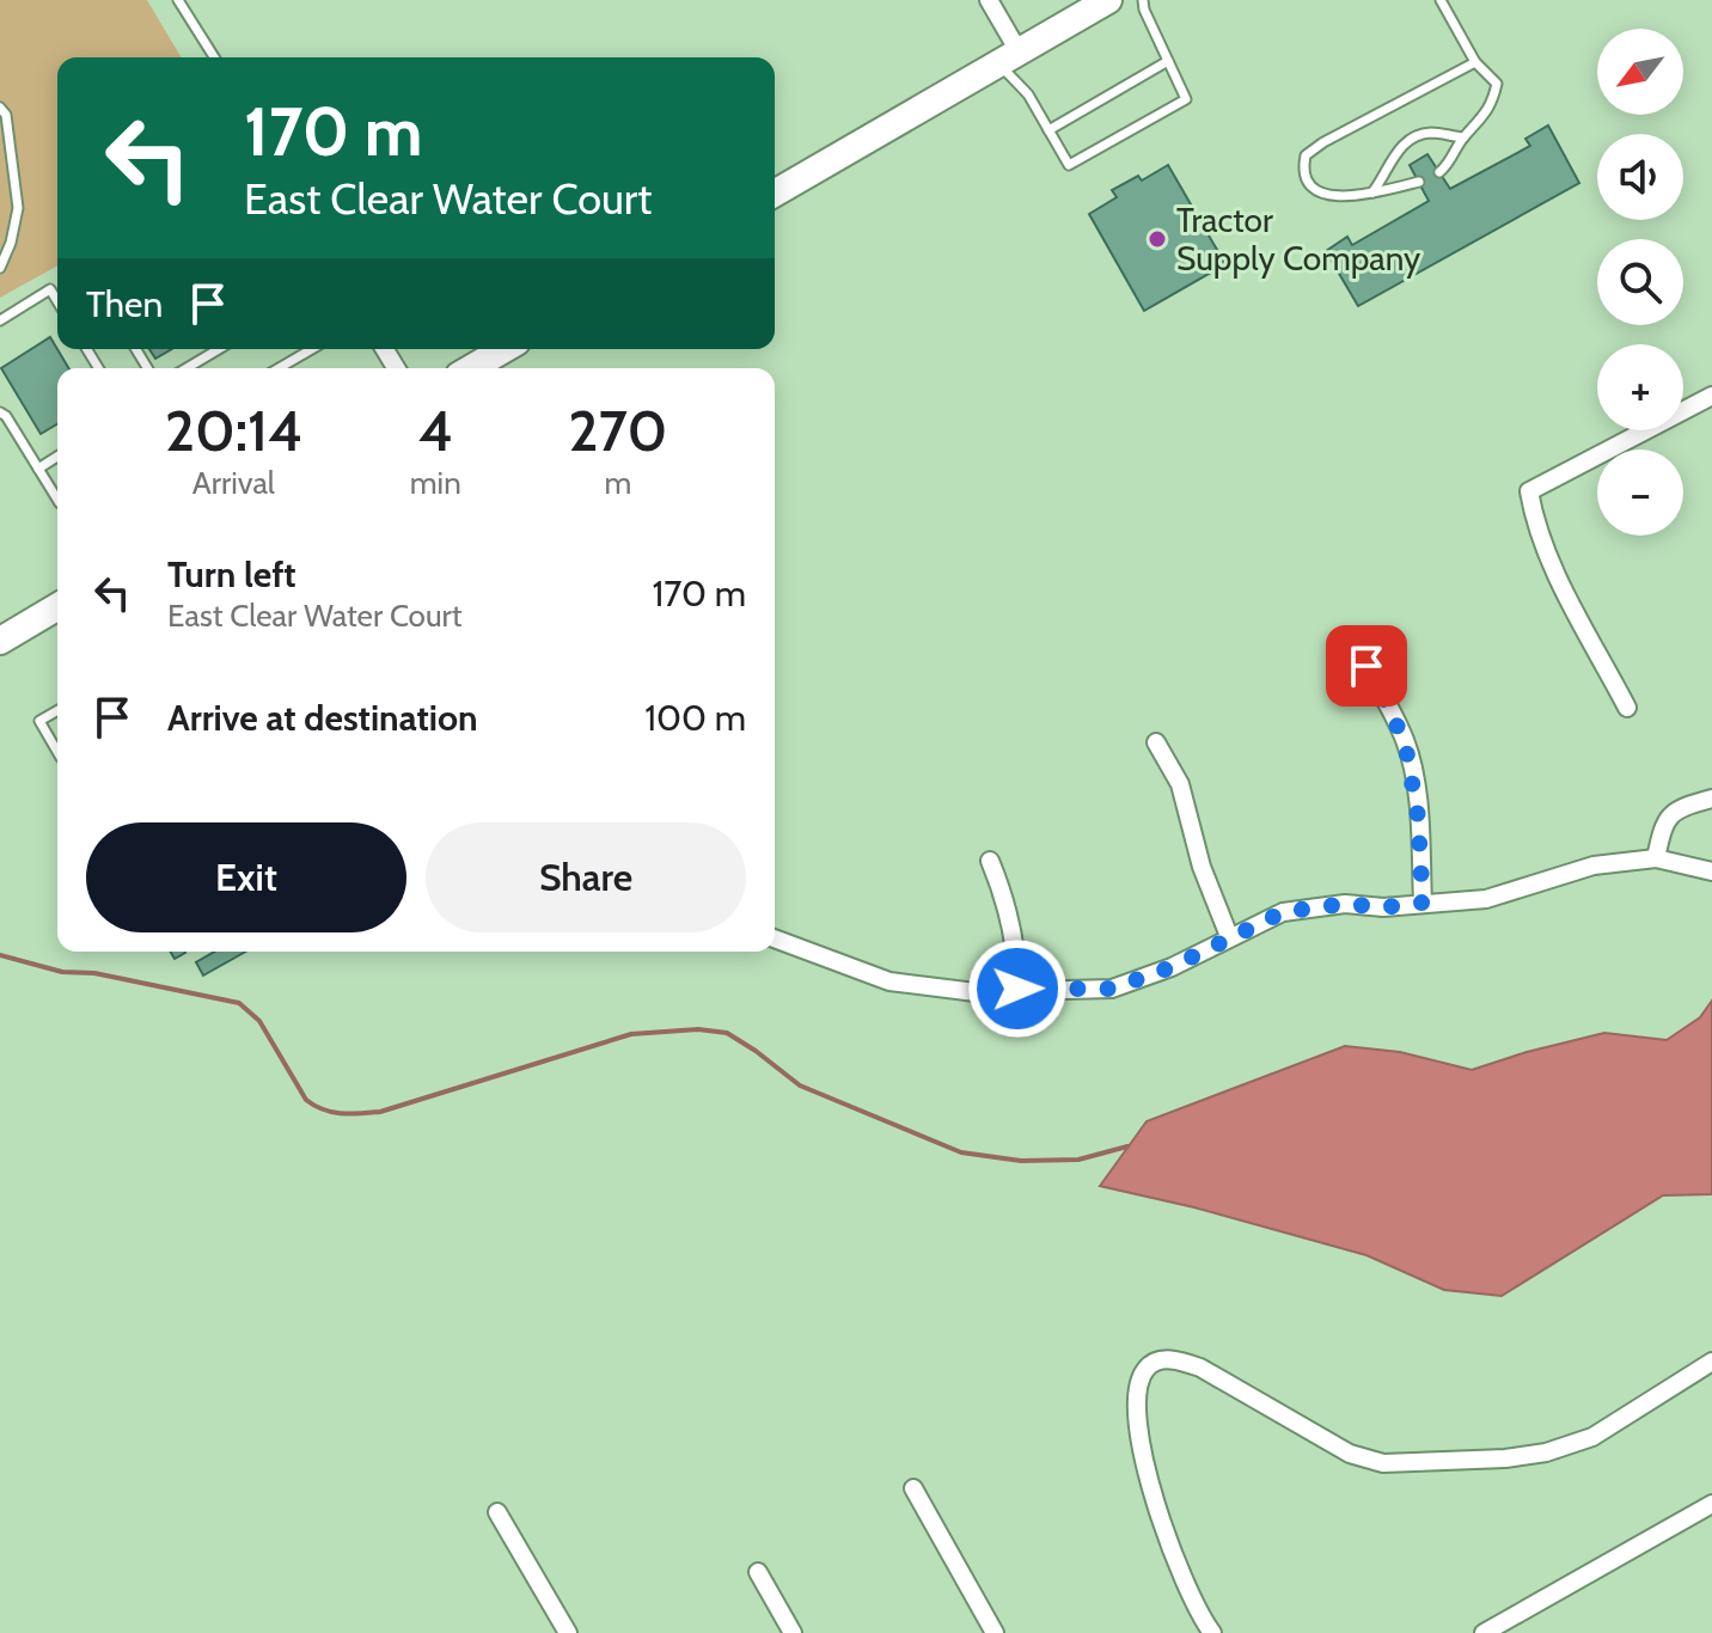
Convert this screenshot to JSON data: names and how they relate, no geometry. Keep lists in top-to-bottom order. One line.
{"places":["Tractor Supply Company"],"north":"bottom left","page":{"map_buttons":["+","−"],"turn":["170 m","East Clear Water Court"],"then":"Then","eta":["20:14","Arrival","4","min","270","m"],"list":[{"name":"Turn left","note":"East Clear Water Court","value":"170 m"},{"name":"Arrive at destination","value":"100 m"}],"buttons":["Exit","Share"]}}
